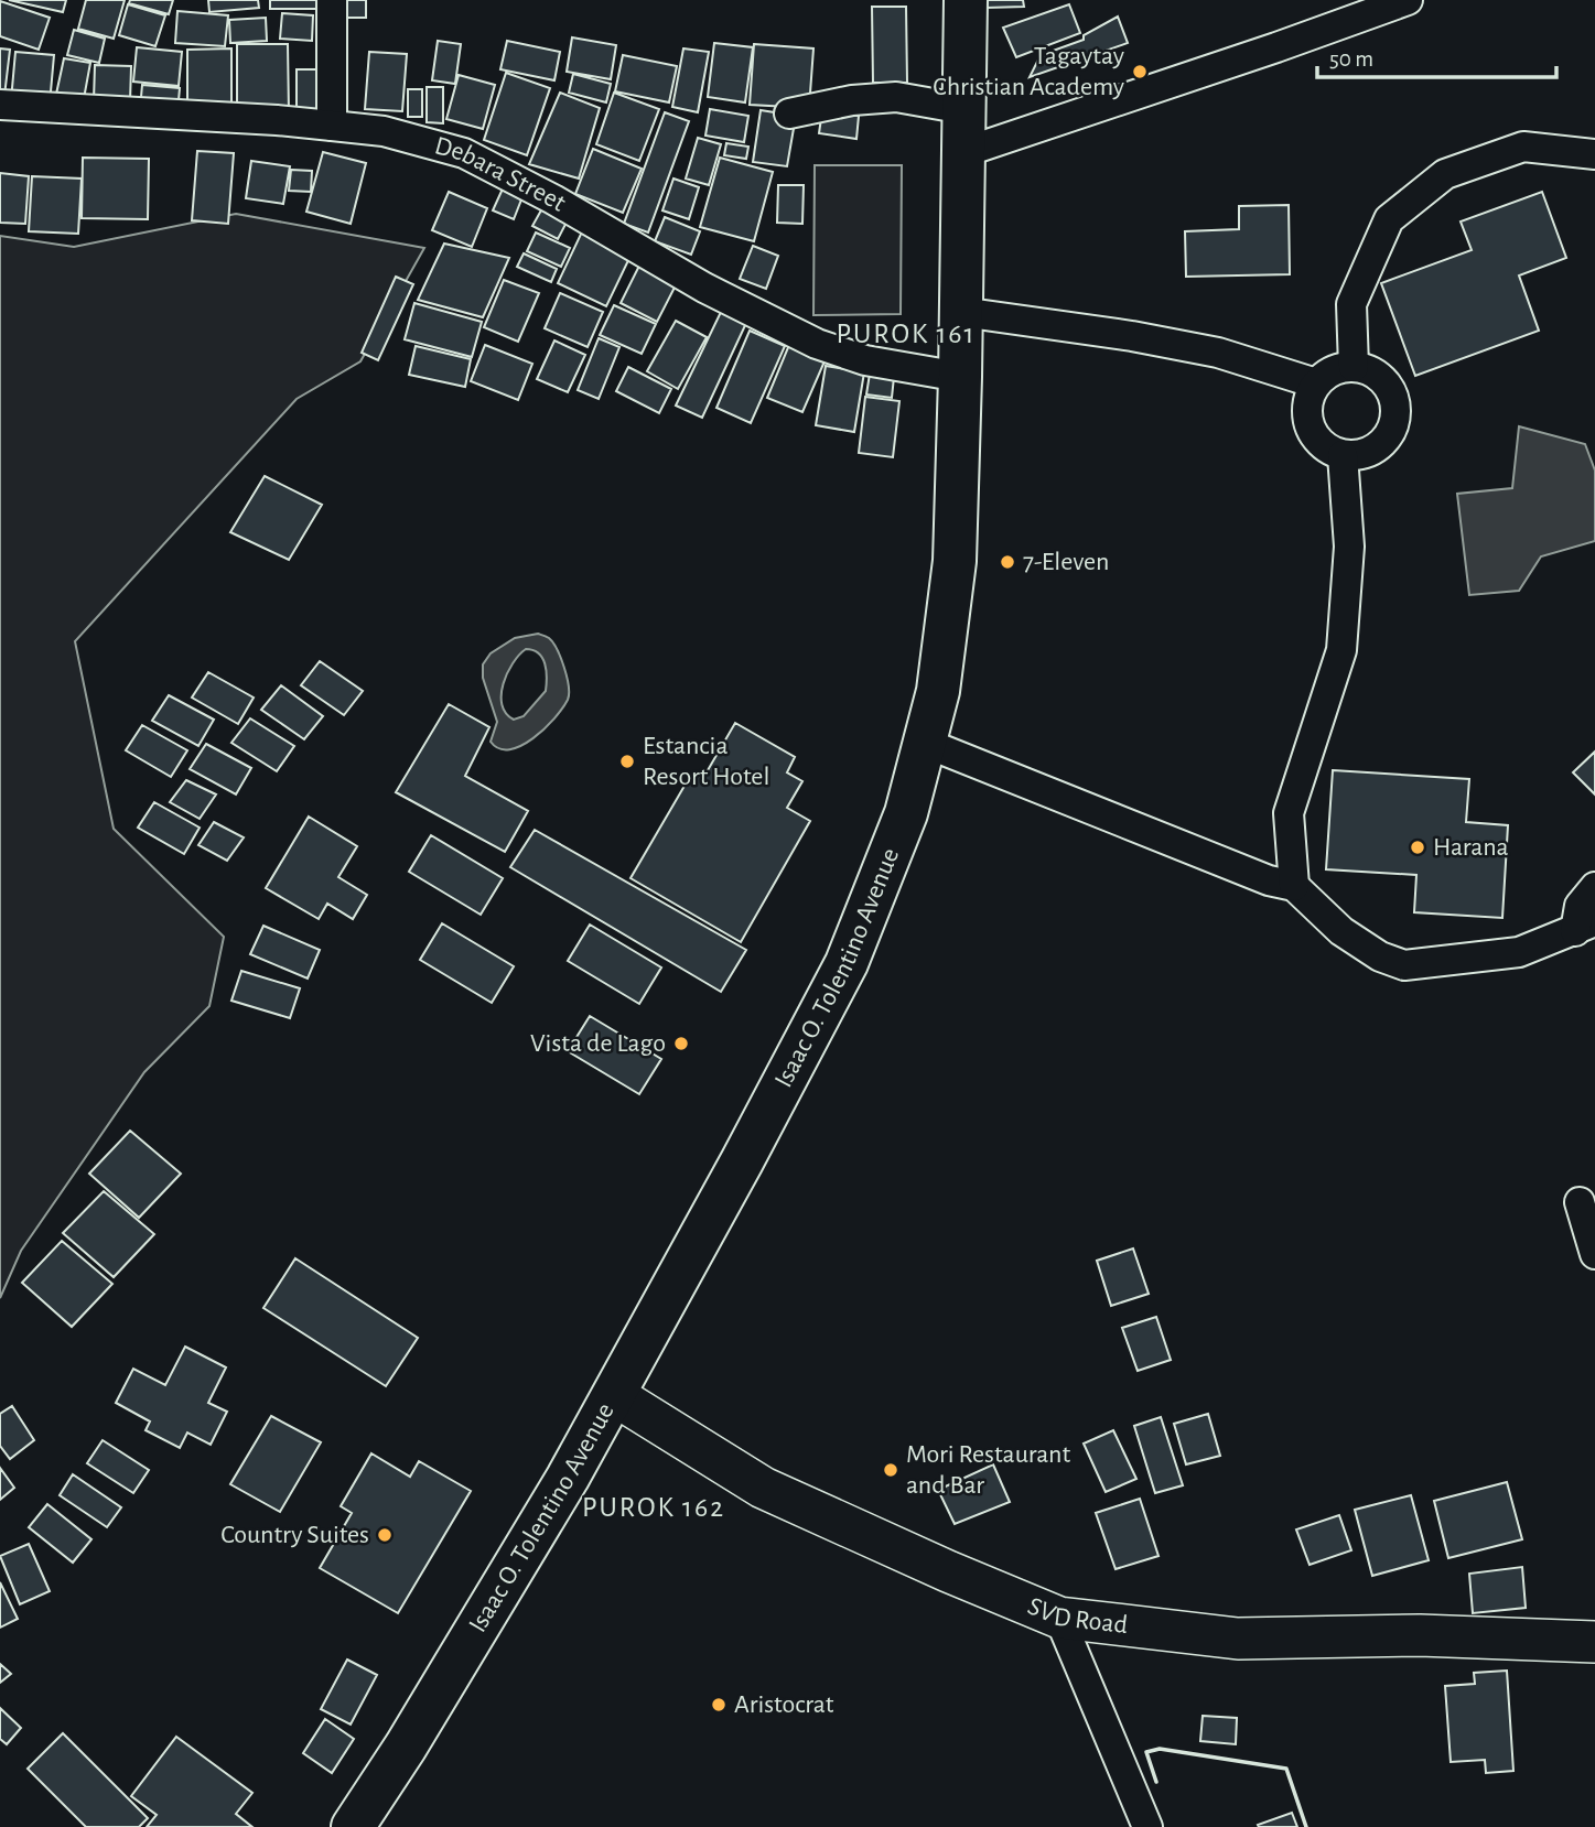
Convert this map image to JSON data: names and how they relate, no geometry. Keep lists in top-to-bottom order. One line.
{"streets":{"main road":["Isaac O. Tolentino Avenue","SVD Road"],"street":["Debara Street"]},"crossings":[["Debara Street","Isaac O. Tolentino Avenue"],["Isaac O. Tolentino Avenue","SVD Road"]],"districts":["PUROK 161","PUROK 162"],"places":["Tagaytay Christian Academy","7-Eleven","Estancia Resort Hotel","Harana","Vista de Lago","Mori Restaurant and Bar","Country Suites","Aristocrat"],"scale_bar":"50 m"}
